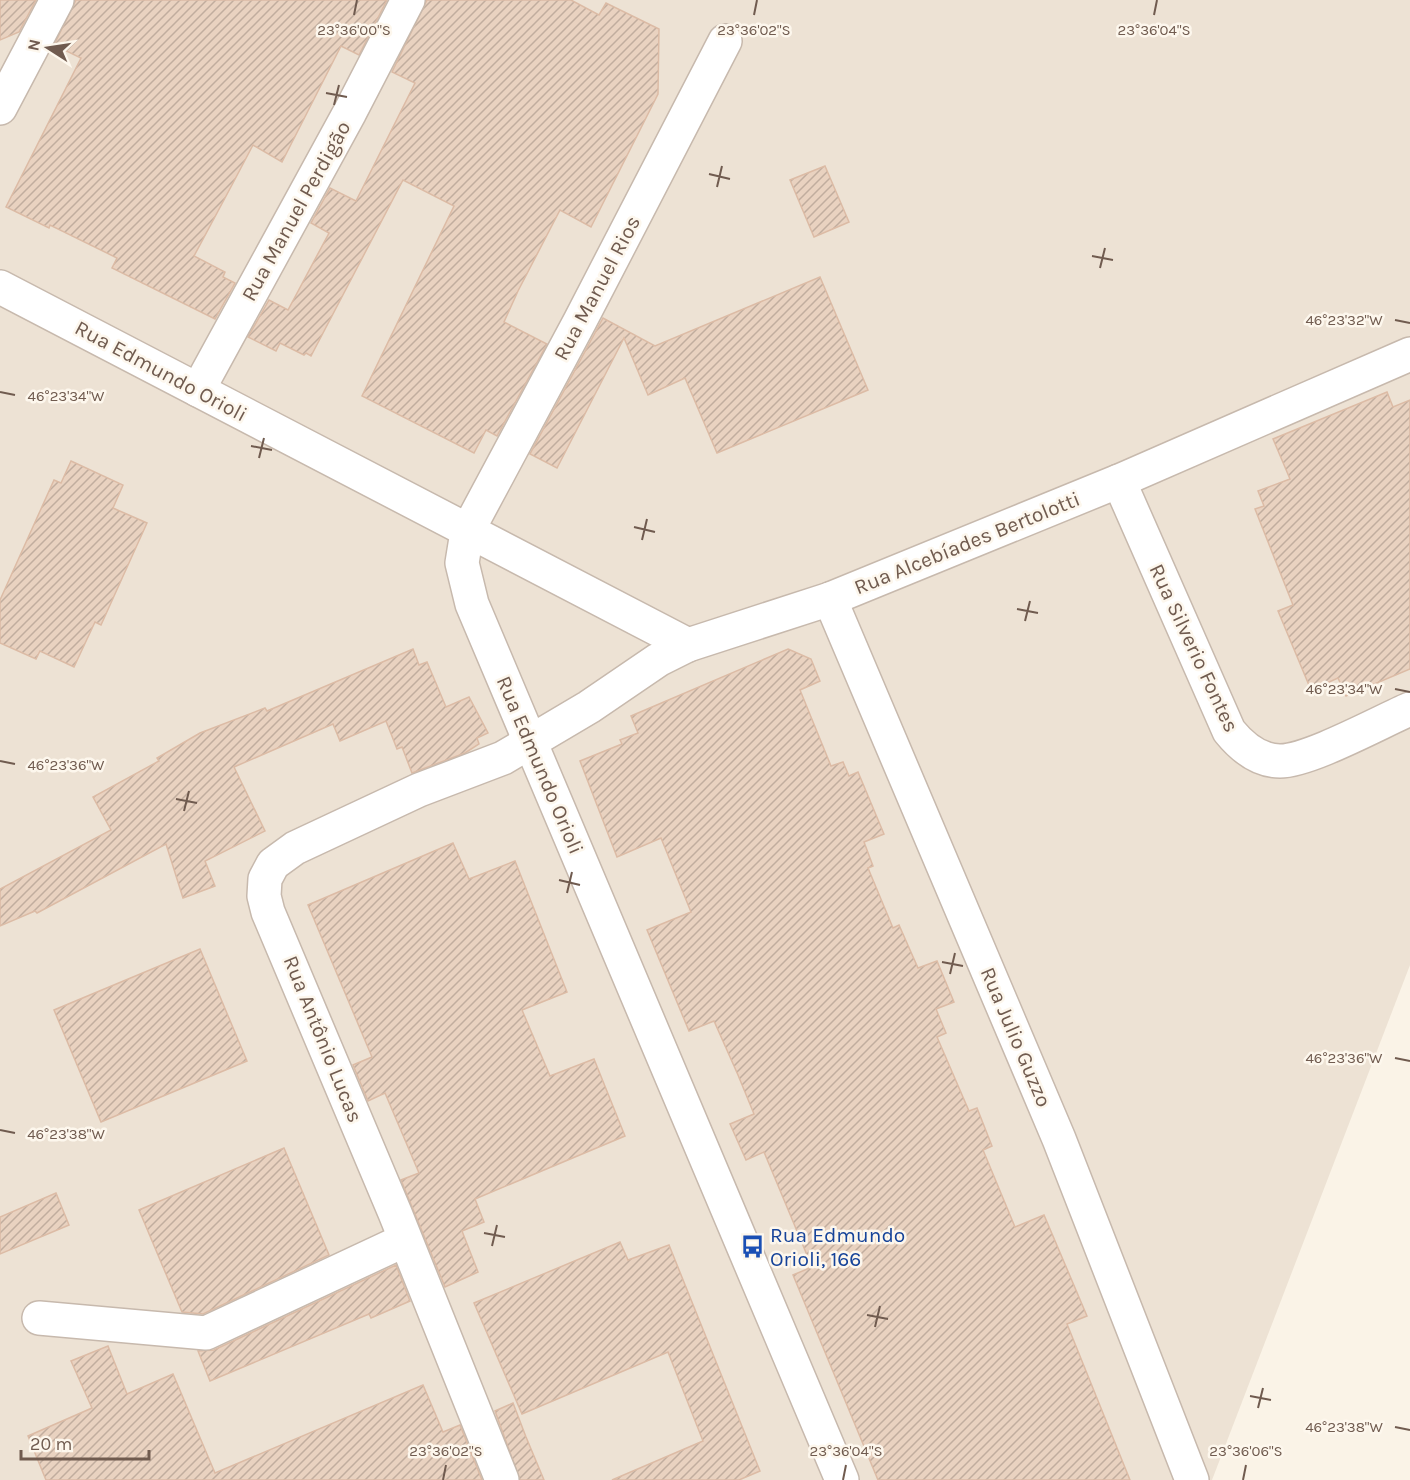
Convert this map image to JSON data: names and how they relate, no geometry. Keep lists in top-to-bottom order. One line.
{"streets":{"street":["Rua Manuel Perdigão","Rua Manuel Rios","Rua Edmundo Orioli","Rua Alcebíades Bertolotti","Rua Silverio Fontes","Rua Julio Guzzo","Rua Antônio Lucas"]},"crossings":[["Rua Manuel Perdigão","Rua Edmundo Orioli"],["Rua Manuel Rios","Rua Edmundo Orioli"],["Rua Edmundo Orioli","Rua Alcebíades Bertolotti"],["Rua Edmundo Orioli","Rua Antônio Lucas"],["Rua Alcebíades Bertolotti","Rua Silverio Fontes"],["Rua Alcebíades Bertolotti","Rua Julio Guzzo"],["Rua Alcebíades Bertolotti","Rua Antônio Lucas"]],"places":{"bus stop":["Rua Edmundo Orioli, 166"]},"scale_bar":"20 m","north":"left","coordinates":["23°36'00\"S","23°36'02\"S","23°36'04\"S","46°23'32\"W","46°23'34\"W","46°23'36\"W","46°23'38\"W","23°36'06\"S"]}
